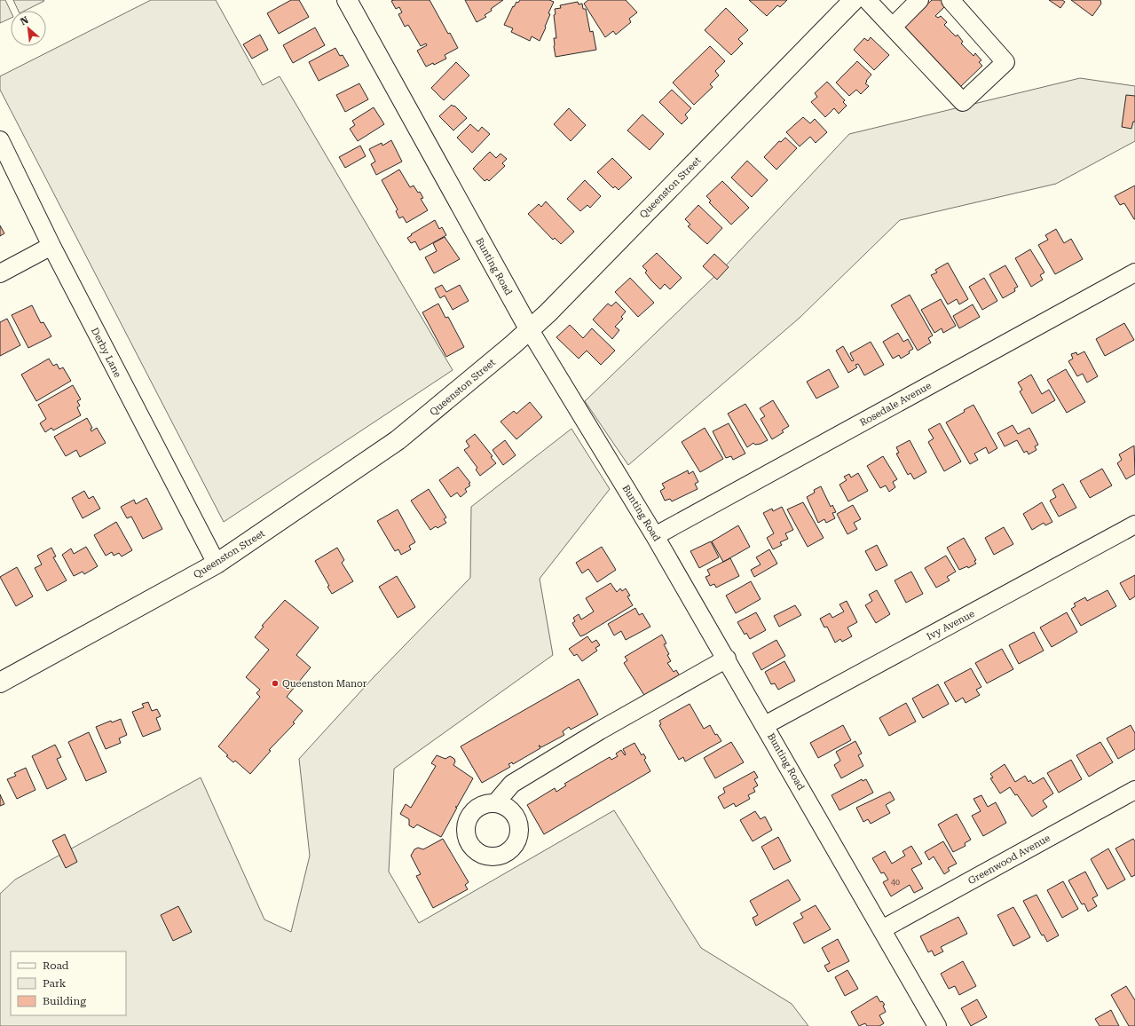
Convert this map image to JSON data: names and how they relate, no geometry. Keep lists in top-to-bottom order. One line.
{"streets":{"main road":["Queenston Street","Bunting Road"],"street":["Derby Lane","Rosedale Avenue","Ivy Avenue","Greenwood Avenue"]},"crossings":[["Queenston Street","Bunting Road"],["Queenston Street","Derby Lane"],["Bunting Road","Rosedale Avenue"],["Bunting Road","Ivy Avenue"],["Bunting Road","Greenwood Avenue"]],"places":["Queenston Manor"],"house_numbers":["40"],"legend":["Road","Park","Building"],"north":"top left"}
